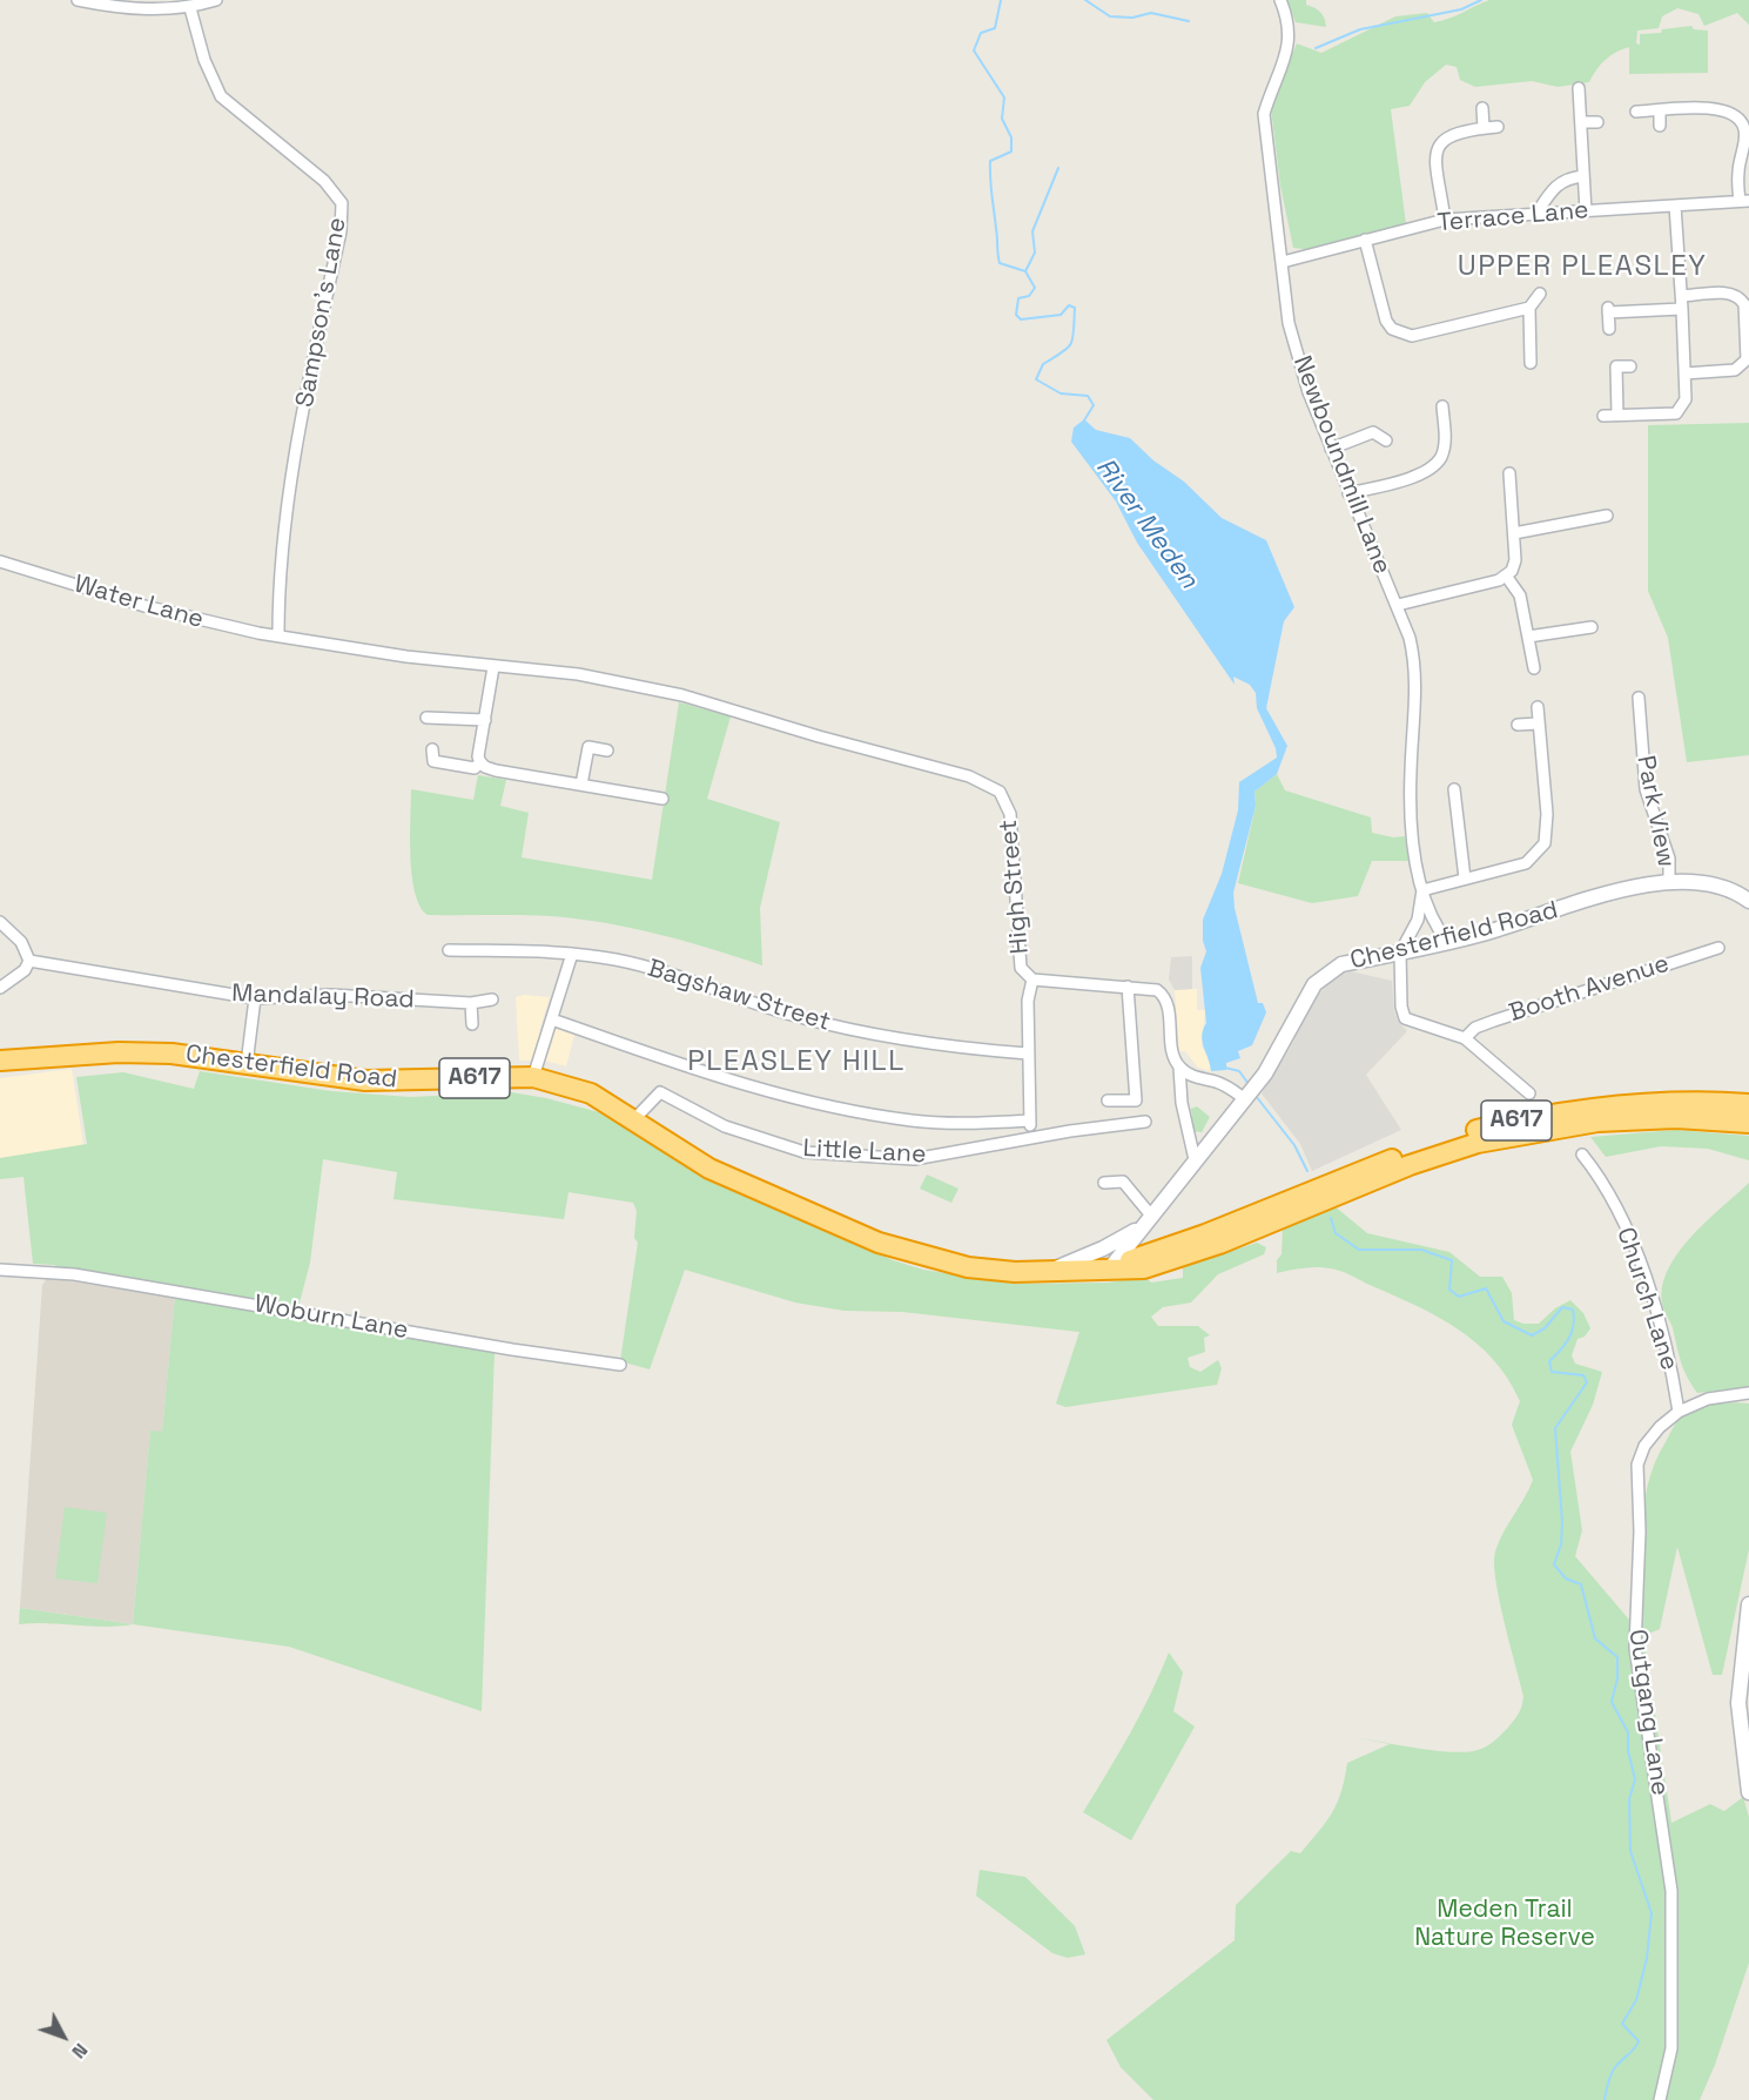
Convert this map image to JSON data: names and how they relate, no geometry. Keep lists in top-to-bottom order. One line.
{"streets":{"highway":["Chesterfield Road","A617"],"street":["Terrace Lane","Sampson's Lane","Newboundmill Lane","Water Lane","Park View","High Street","Booth Avenue","Bagshaw Street","Mandalay Road","Little Lane","Church Lane","Woburn Lane","Outgang Lane"]},"crossings":[["Terrace Lane","Newboundmill Lane"],["Sampson's Lane","Water Lane"],["Newboundmill Lane","Chesterfield Road"],["Water Lane","High Street"],["Park View","Chesterfield Road"],["High Street","Bagshaw Street"],["High Street","Little Lane"],["Chesterfield Road","A617"],["Chesterfield Road","Little Lane"],["Church Lane","Outgang Lane"]],"districts":["UPPER PLEASLEY","PLEASLEY HILL"],"water":["River Meden"],"parks":["Meden Trail Nature Reserve"],"north":"bottom right"}
